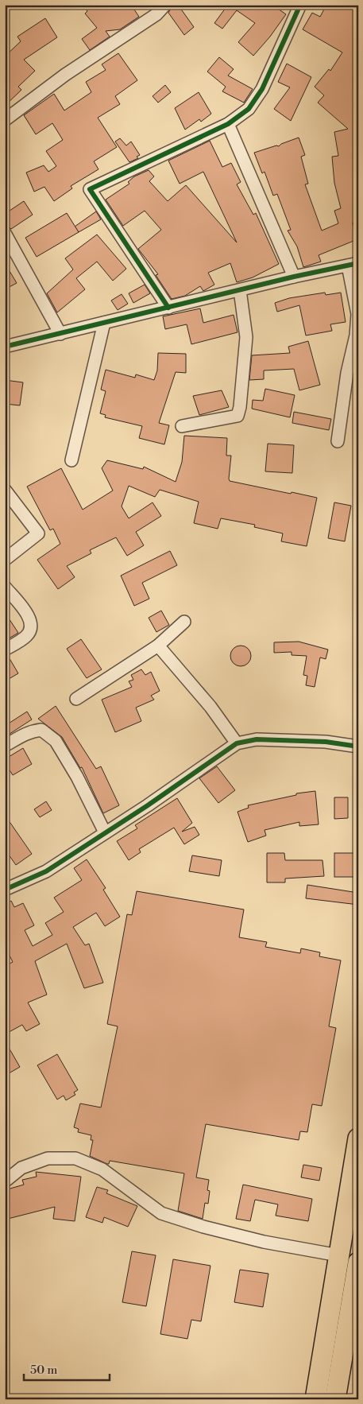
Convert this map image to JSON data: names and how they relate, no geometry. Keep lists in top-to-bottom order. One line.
{"scale_bar":"50 m"}
